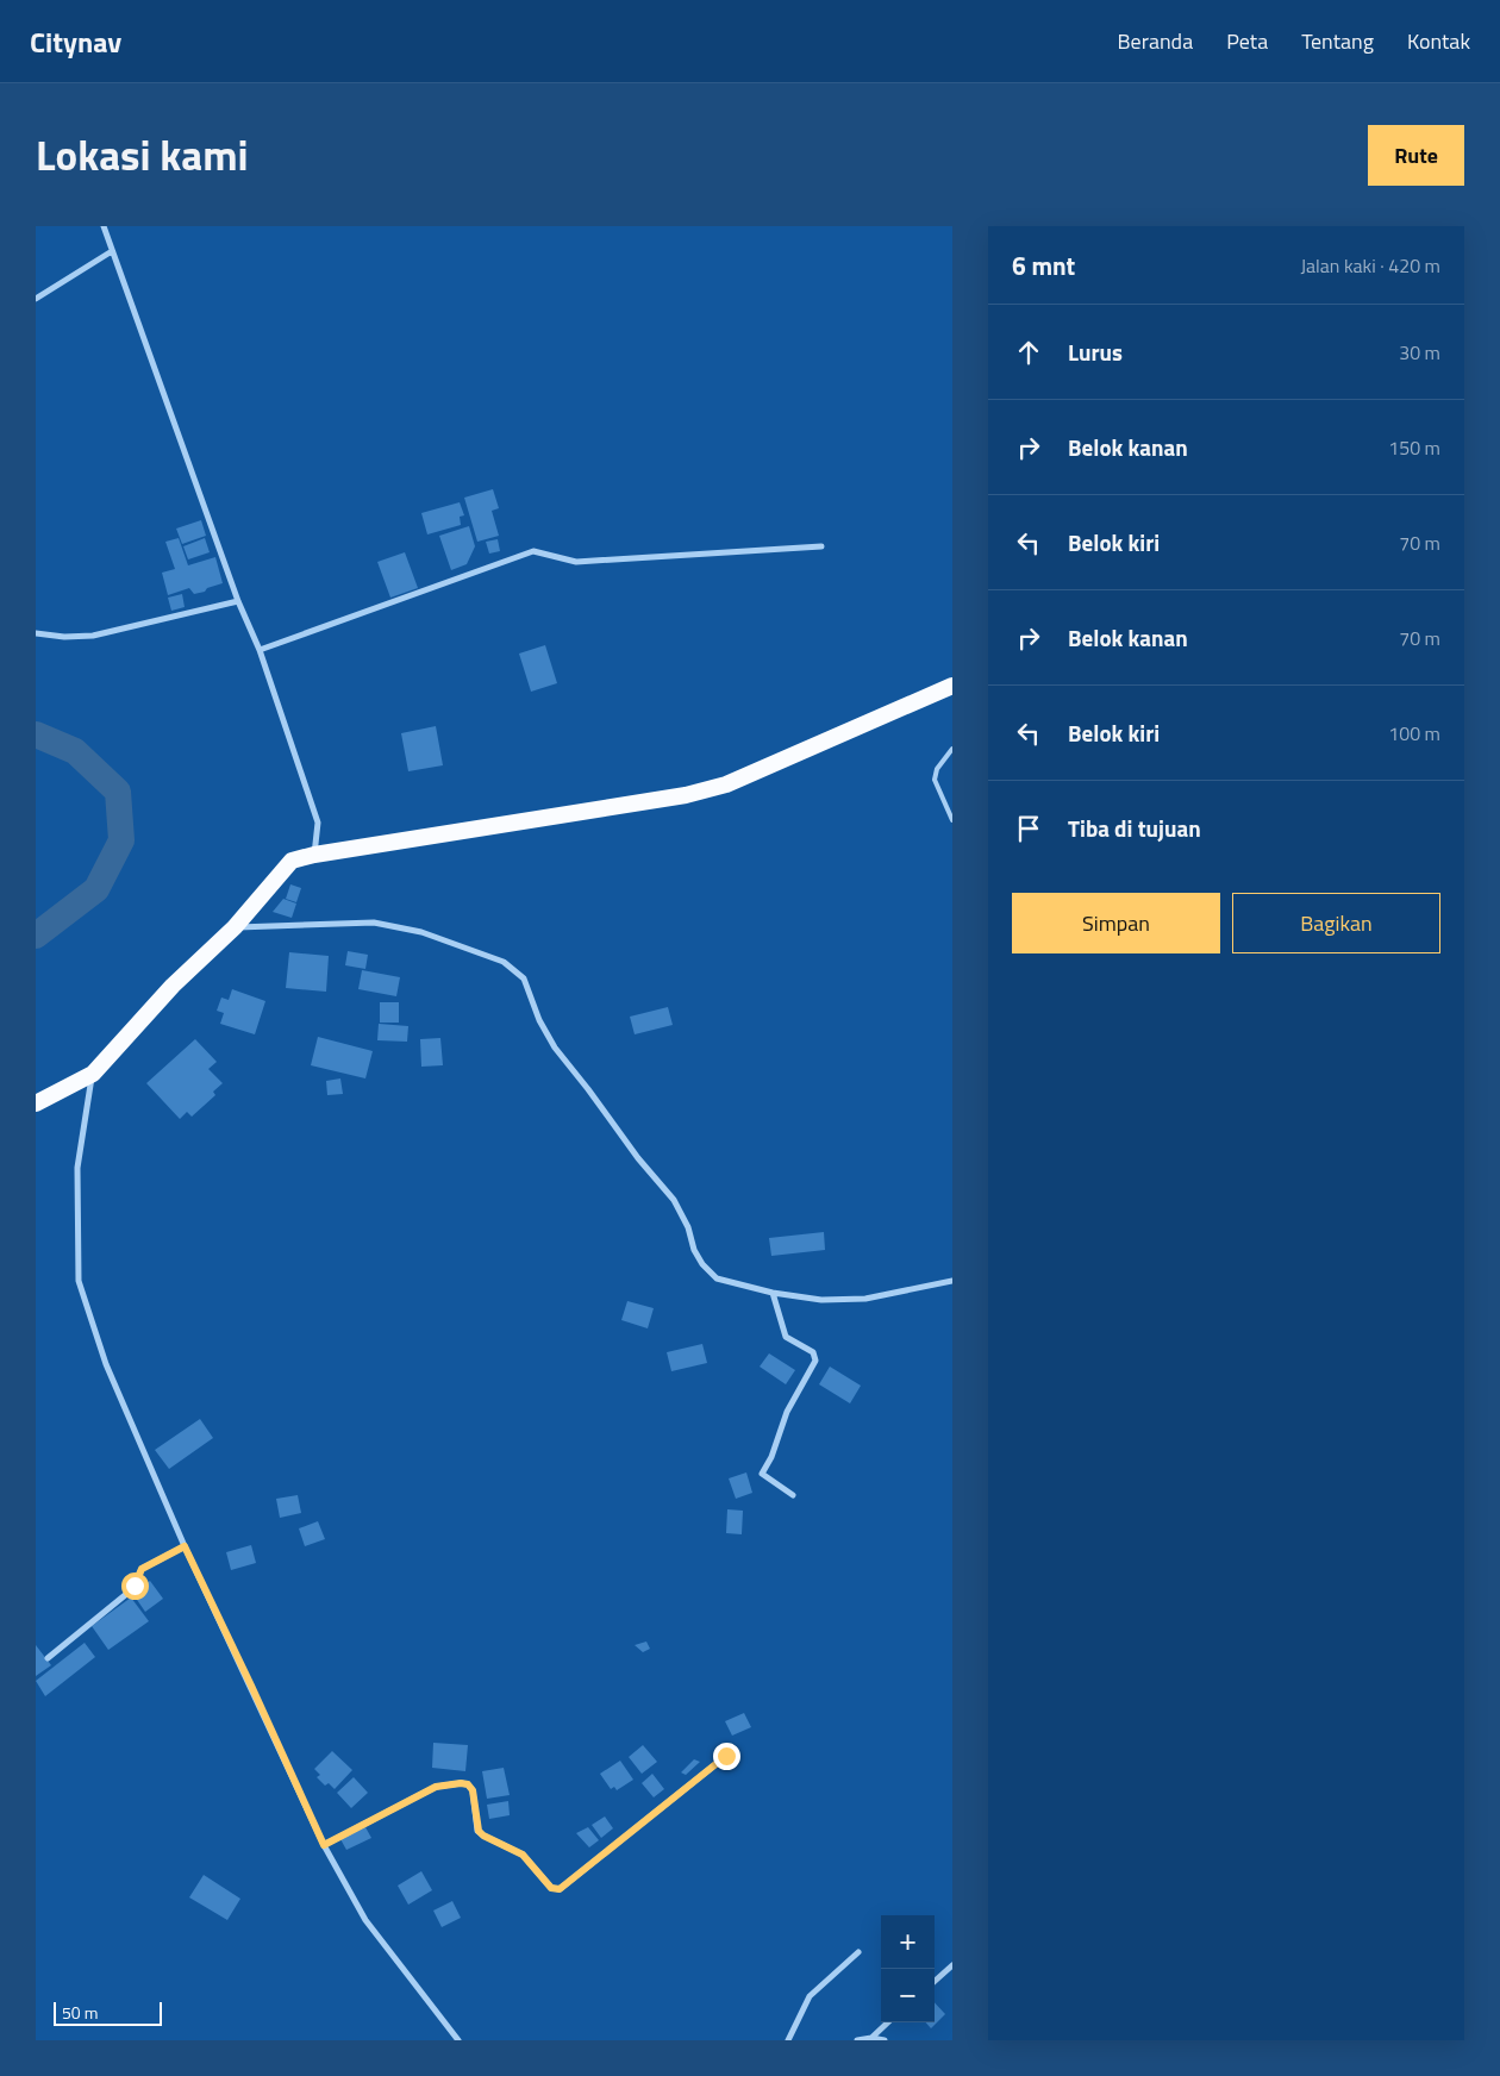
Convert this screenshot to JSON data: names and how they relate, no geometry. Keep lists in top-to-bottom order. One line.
{"scale_bar":"50 m","page":{"header":"Citynav","nav":["Beranda","Peta","Tentang","Kontak"],"title":"Lokasi kami","buttons":["Rute",["Simpan","Bagikan"]],"heading":["6 mnt","Jalan kaki · 420 m"],"list":[["Lurus","30 m"],["Belok kanan","150 m"],["Belok kiri","70 m"],["Belok kanan","70 m"],["Belok kiri","100 m"],"Tiba di tujuan"],"map_buttons":["+","−"],"scale":"50 m"}}
